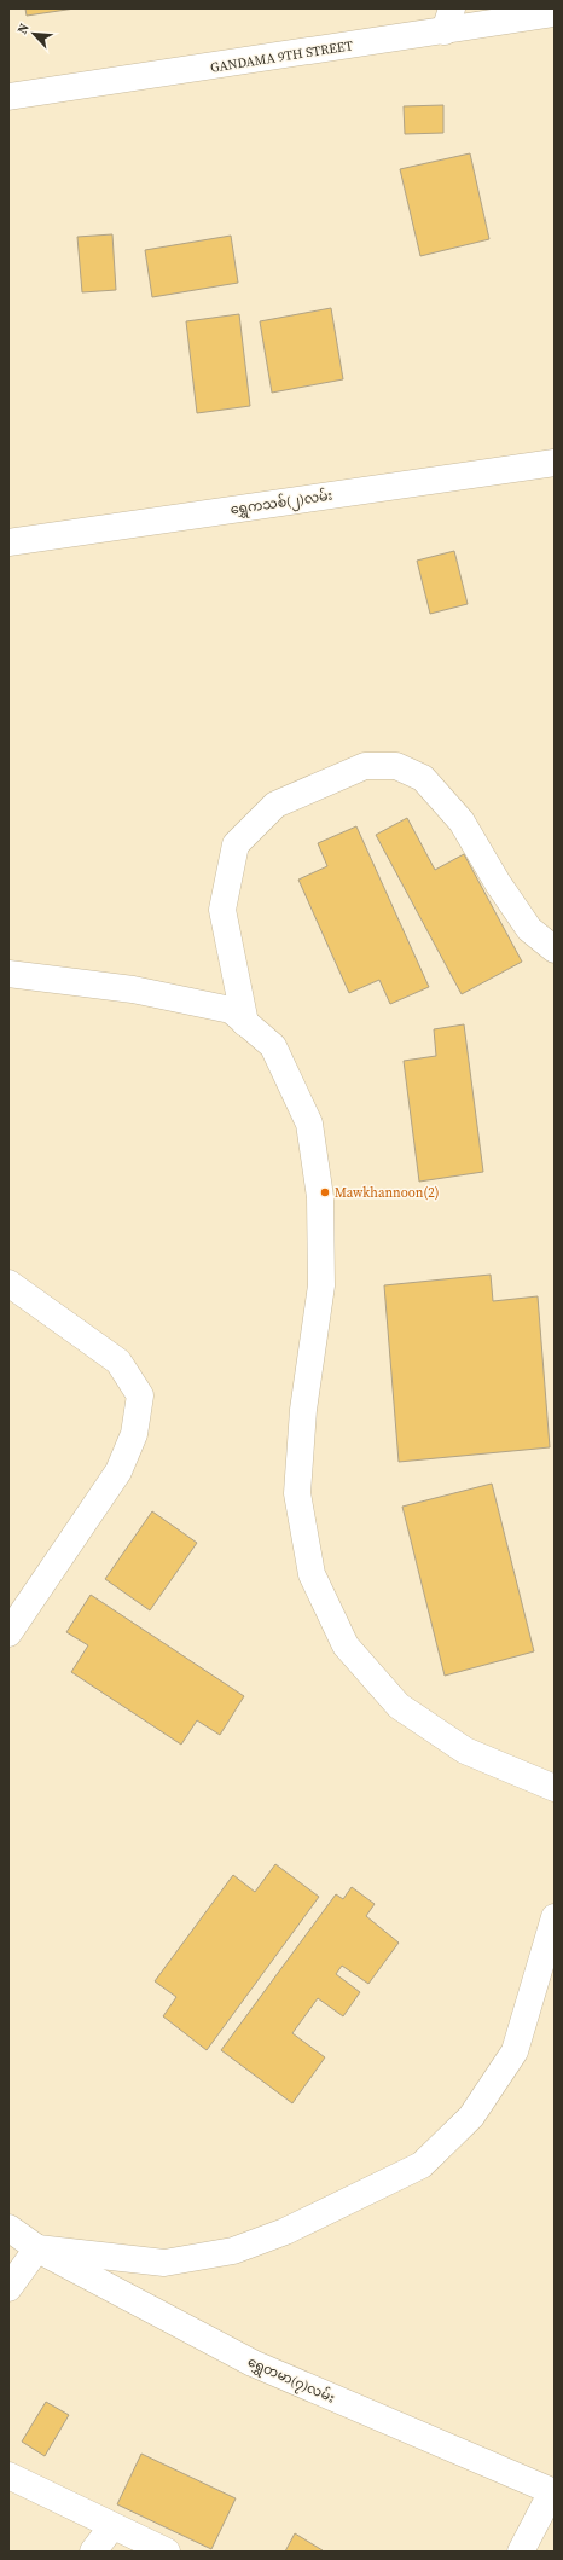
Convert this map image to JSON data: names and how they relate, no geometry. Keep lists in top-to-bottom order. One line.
{"streets":{"street":["GANDAMA 9TH STREET","ရွှေကသစ်(၂)လမ်း","ရွှေတမာ(၇)လမ်း"]},"places":["Mawkhannoon(2)"],"north":"top left"}
